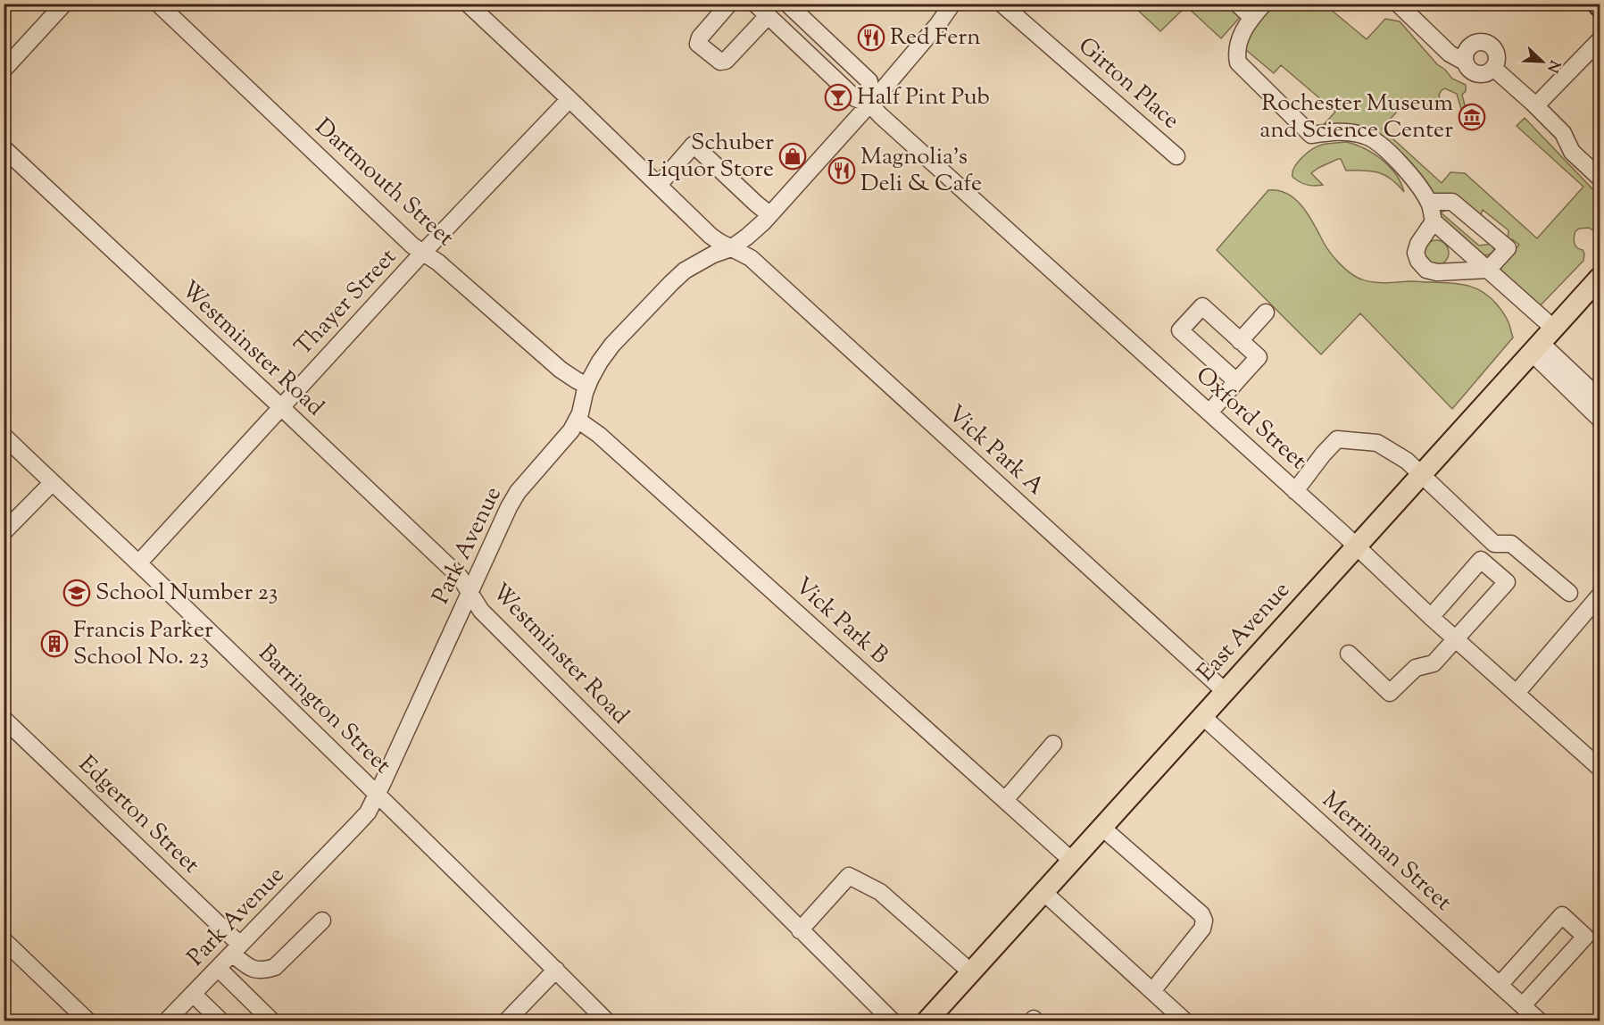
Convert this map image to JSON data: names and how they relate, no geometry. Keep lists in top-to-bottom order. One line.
{"streets":{"main road":["East Avenue"],"street":["Girton Place","Dartmouth Street","Thayer Street","Westminster Road","Oxford Street","Vick Park A","Park Avenue","Vick Park B","Barrington Street","Edgerton Street","Merriman Street"]},"crossings":[["Dartmouth Street","Thayer Street"],["Dartmouth Street","Park Avenue"],["Thayer Street","Westminster Road"],["Thayer Street","Vick Park A"],["Thayer Street","Barrington Street"],["Westminster Road","Park Avenue"],["Oxford Street","Park Avenue"],["Oxford Street","East Avenue"],["Vick Park A","Park Avenue"],["Vick Park A","East Avenue"],["Park Avenue","Vick Park B"],["Park Avenue","Barrington Street"],["Park Avenue","Edgerton Street"],["Vick Park B","East Avenue"],["East Avenue","Merriman Street"]],"places":{"restaurant":["Red Fern","Magnolia's Deli & Cafe"],"bar":["Half Pint Pub"],"museum":["Rochester Museum and Science Center"],"shop":["Schuber Liquor Store"],"school or university":["School Number 23"],"building":["Francis Parker School No. 23"]},"north":"bottom right"}
